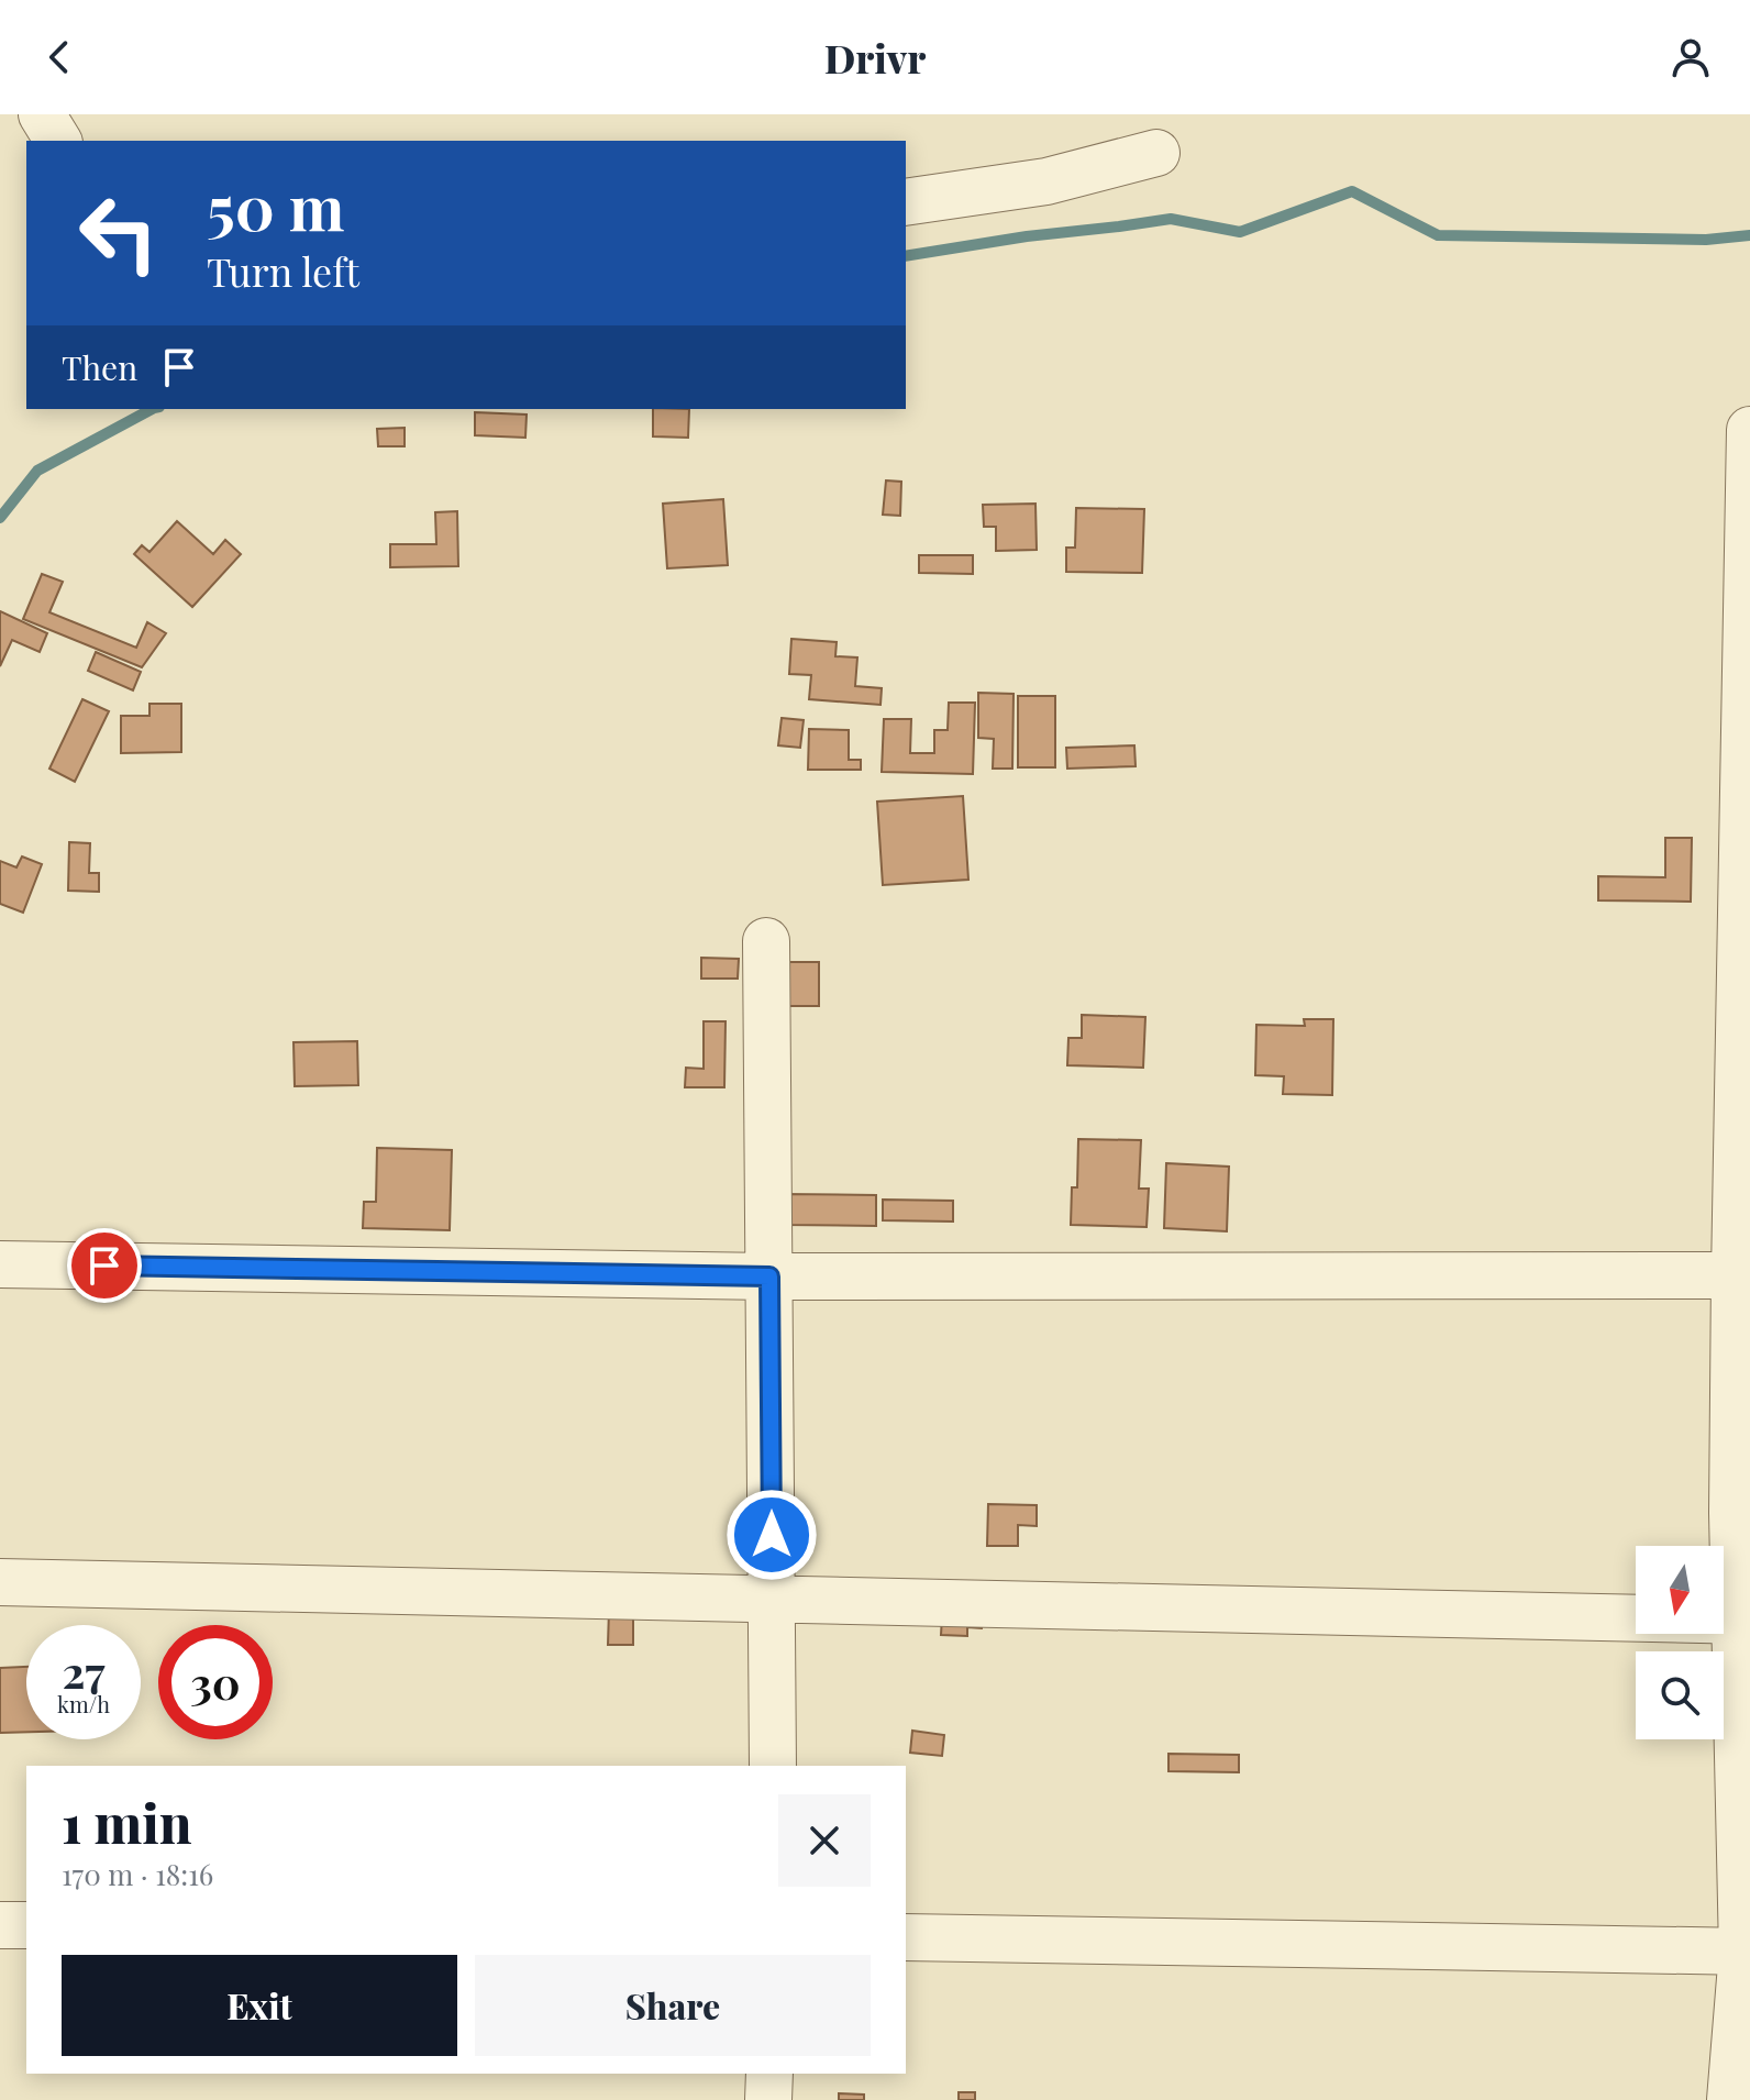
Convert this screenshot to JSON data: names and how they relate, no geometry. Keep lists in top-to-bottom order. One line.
{"north":"bottom","page":{"header":"Drivr","turn":["50 m","Turn left"],"then":"Then","speed":"27 km/h","limit":"30","heading":["1 min","170 m · 18:16"],"buttons":["Exit","Share"]}}
